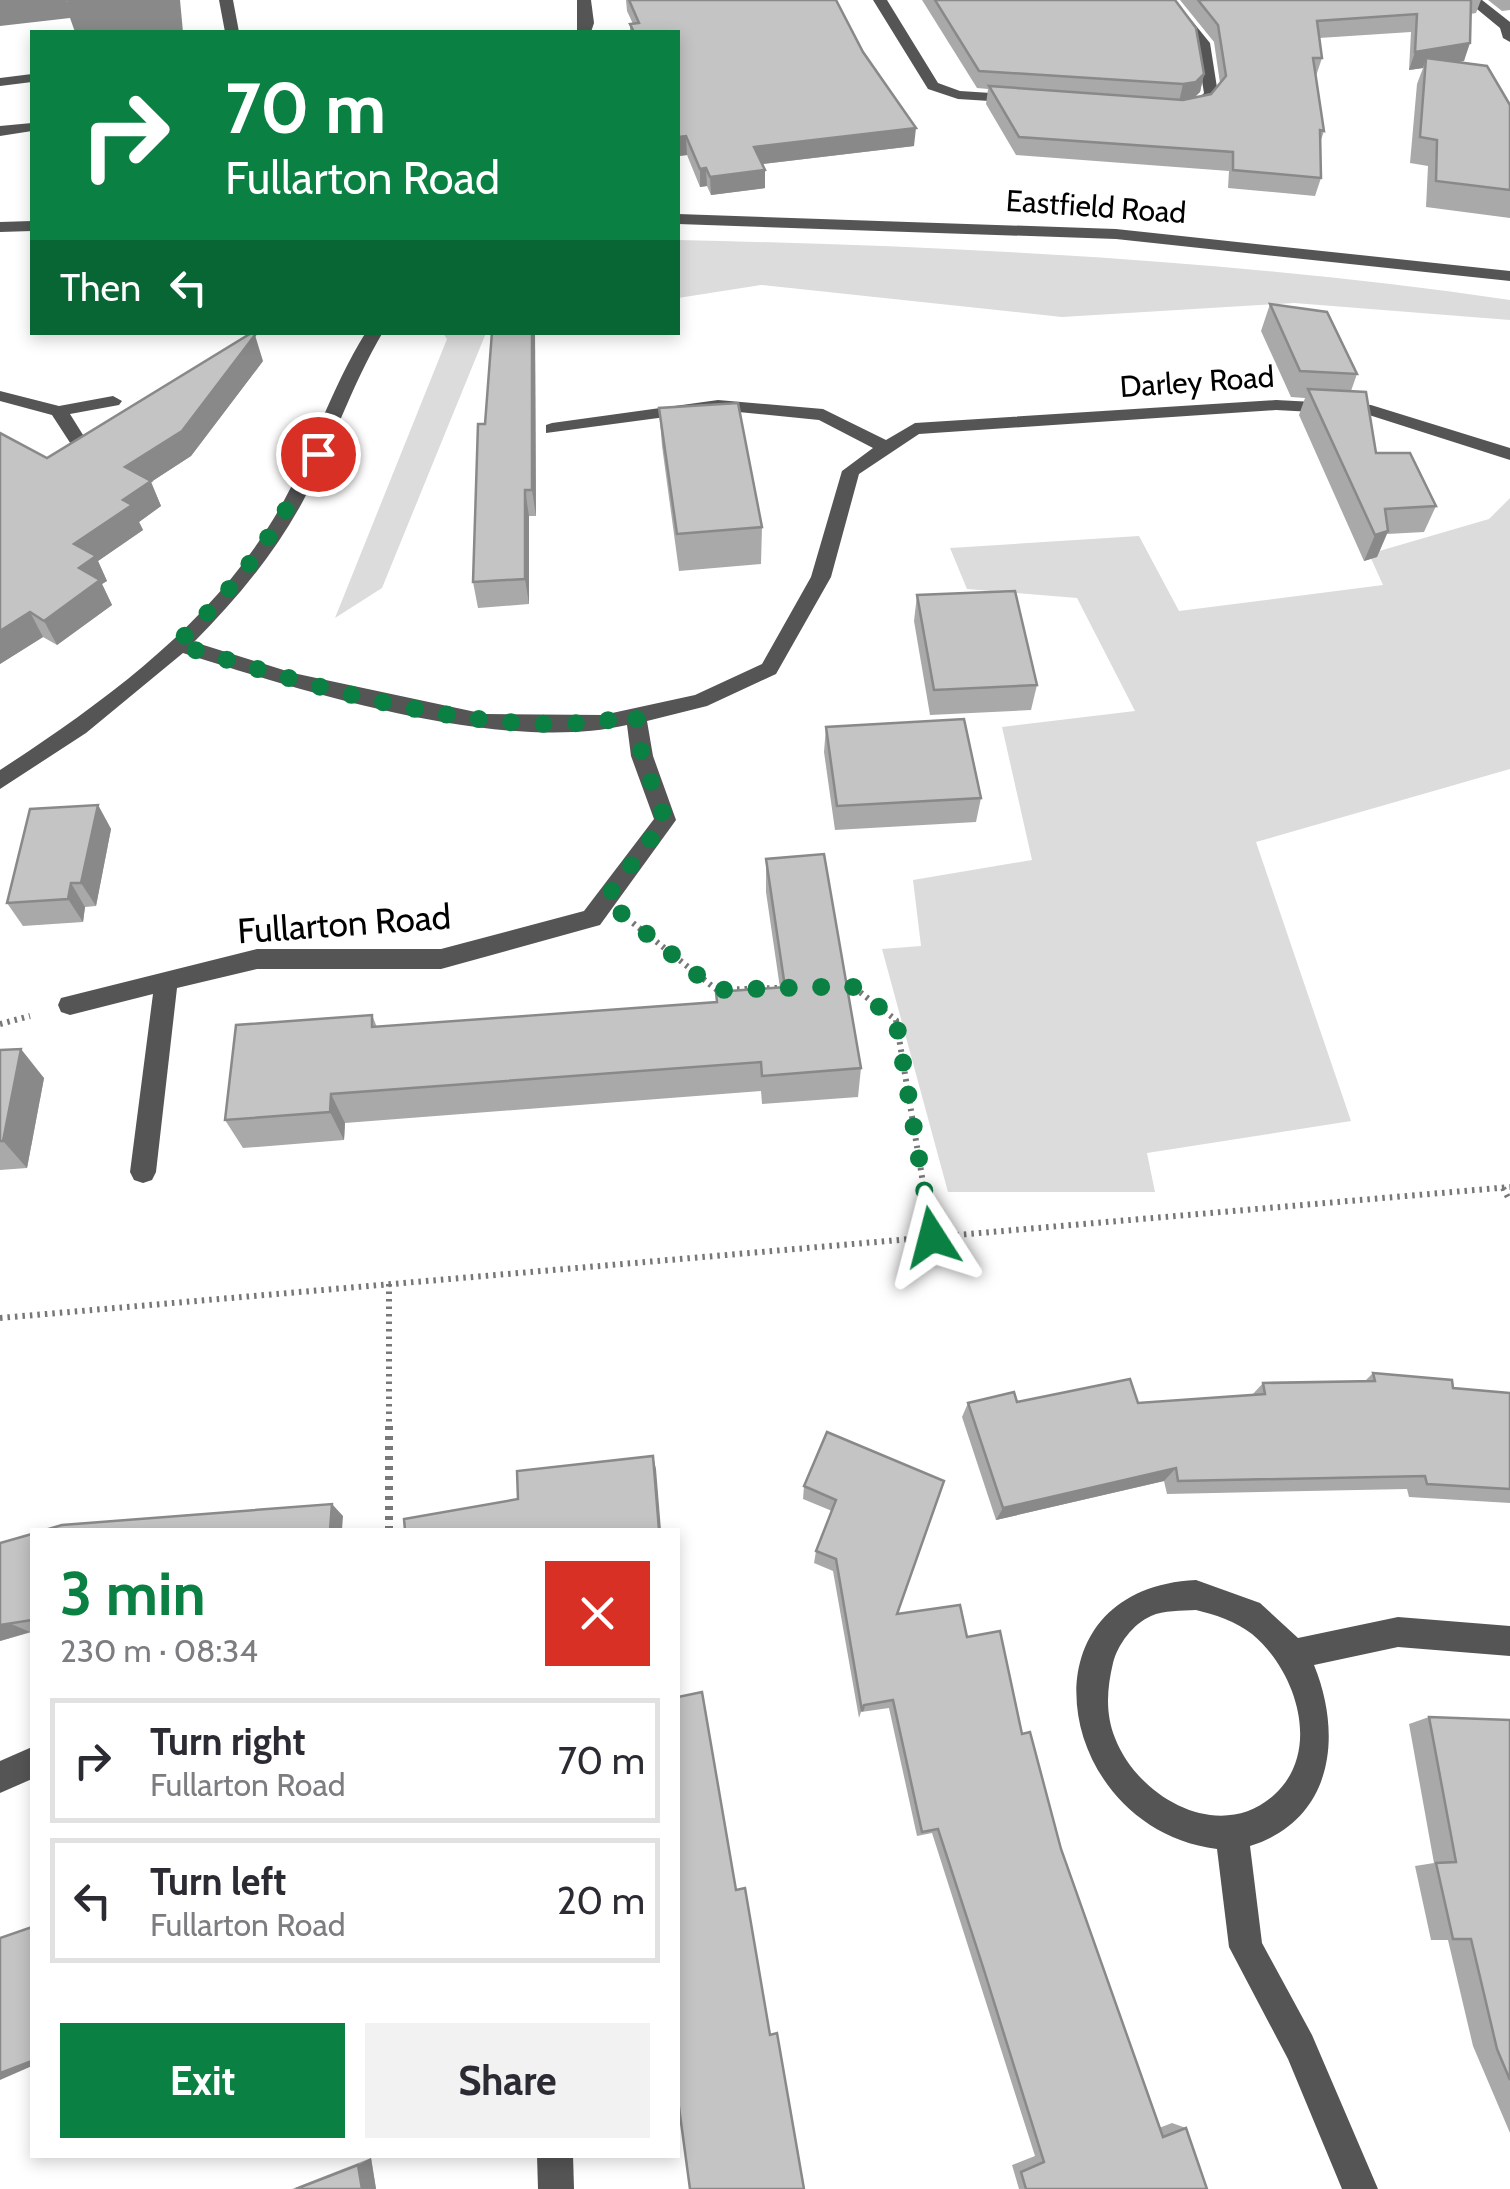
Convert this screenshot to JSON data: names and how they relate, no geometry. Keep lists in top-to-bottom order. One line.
{"streets":{"street":["Eastfield Road","Darley Road","Fullarton Road"]},"crossings":[["Darley Road","Fullarton Road"]],"page":{"turn":["70 m","Fullarton Road"],"then":"Then","heading":["3 min","230 m · 08:34"],"list":[{"name":"Turn right","note":"Fullarton Road","value":"70 m"},{"name":"Turn left","note":"Fullarton Road","value":"20 m"}],"buttons":["Exit","Share"]}}
